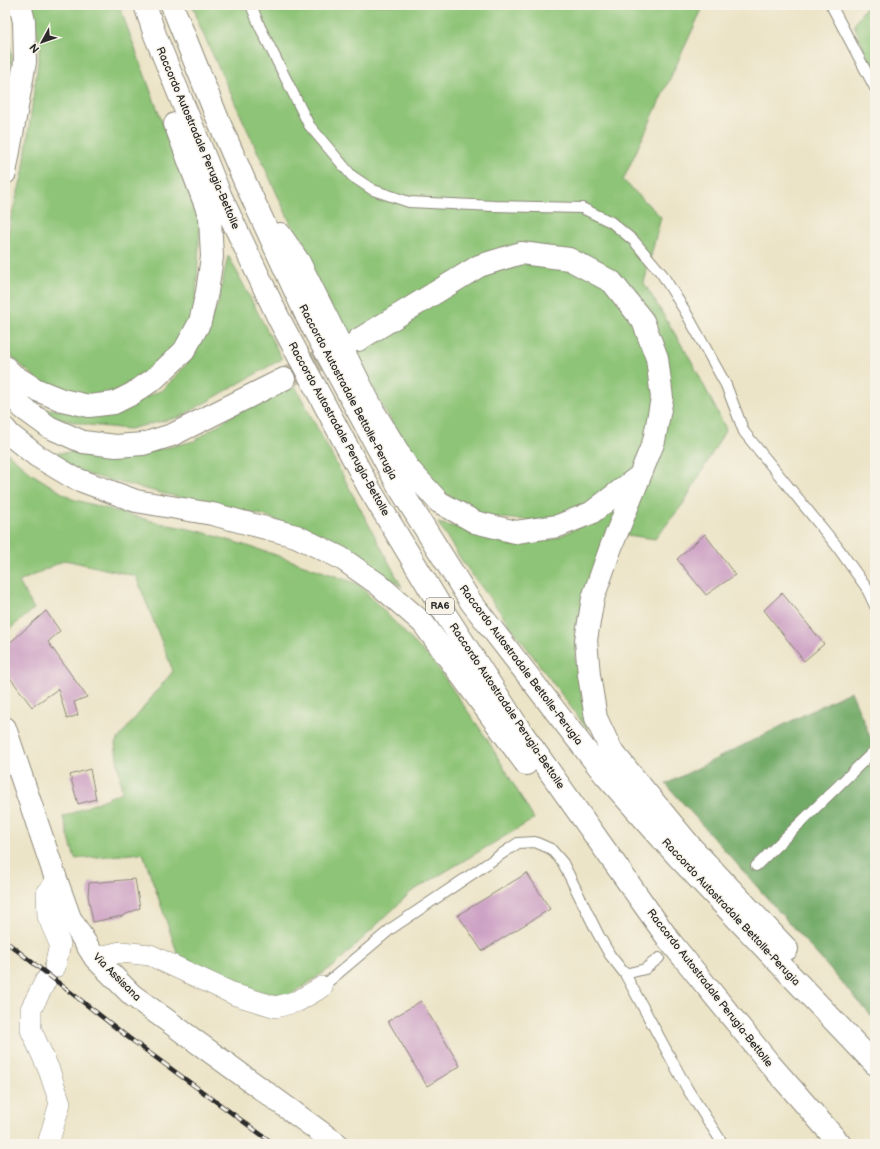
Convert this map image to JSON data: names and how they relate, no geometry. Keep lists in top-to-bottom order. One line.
{"streets":{"main road":["Raccordo Autostradale Perugia-Bettolle","Raccordo Autostradale Bettolle-Perugia","RA6","Via Assisana"]},"north":"bottom left"}
